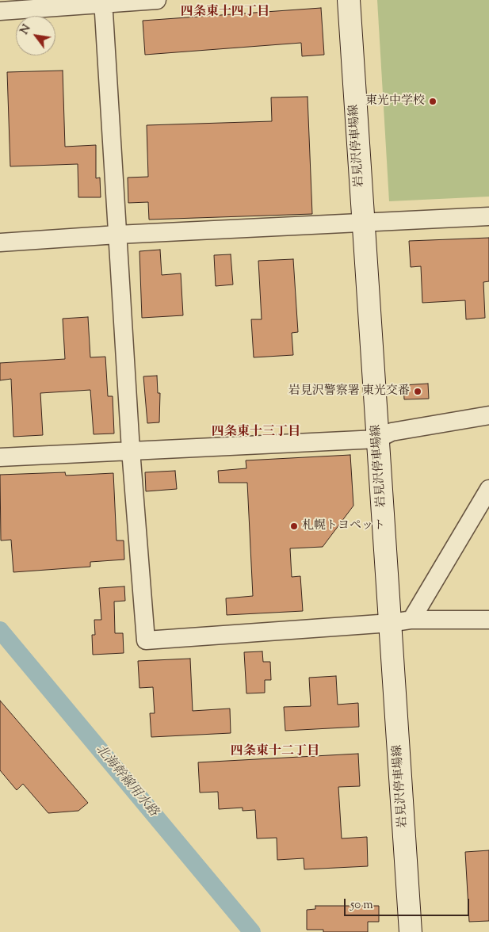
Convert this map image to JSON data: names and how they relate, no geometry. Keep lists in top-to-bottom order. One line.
{"streets":{"main road":["岩見沢停車場線"]},"districts":["四条東十四丁目","四条東十三丁目","四条東十二丁目"],"water":["北海幹線用水路"],"places":["東光中学校","岩見沢警察署 東光交番","札幌トヨペット"],"scale_bar":"50 m","north":"top left"}
